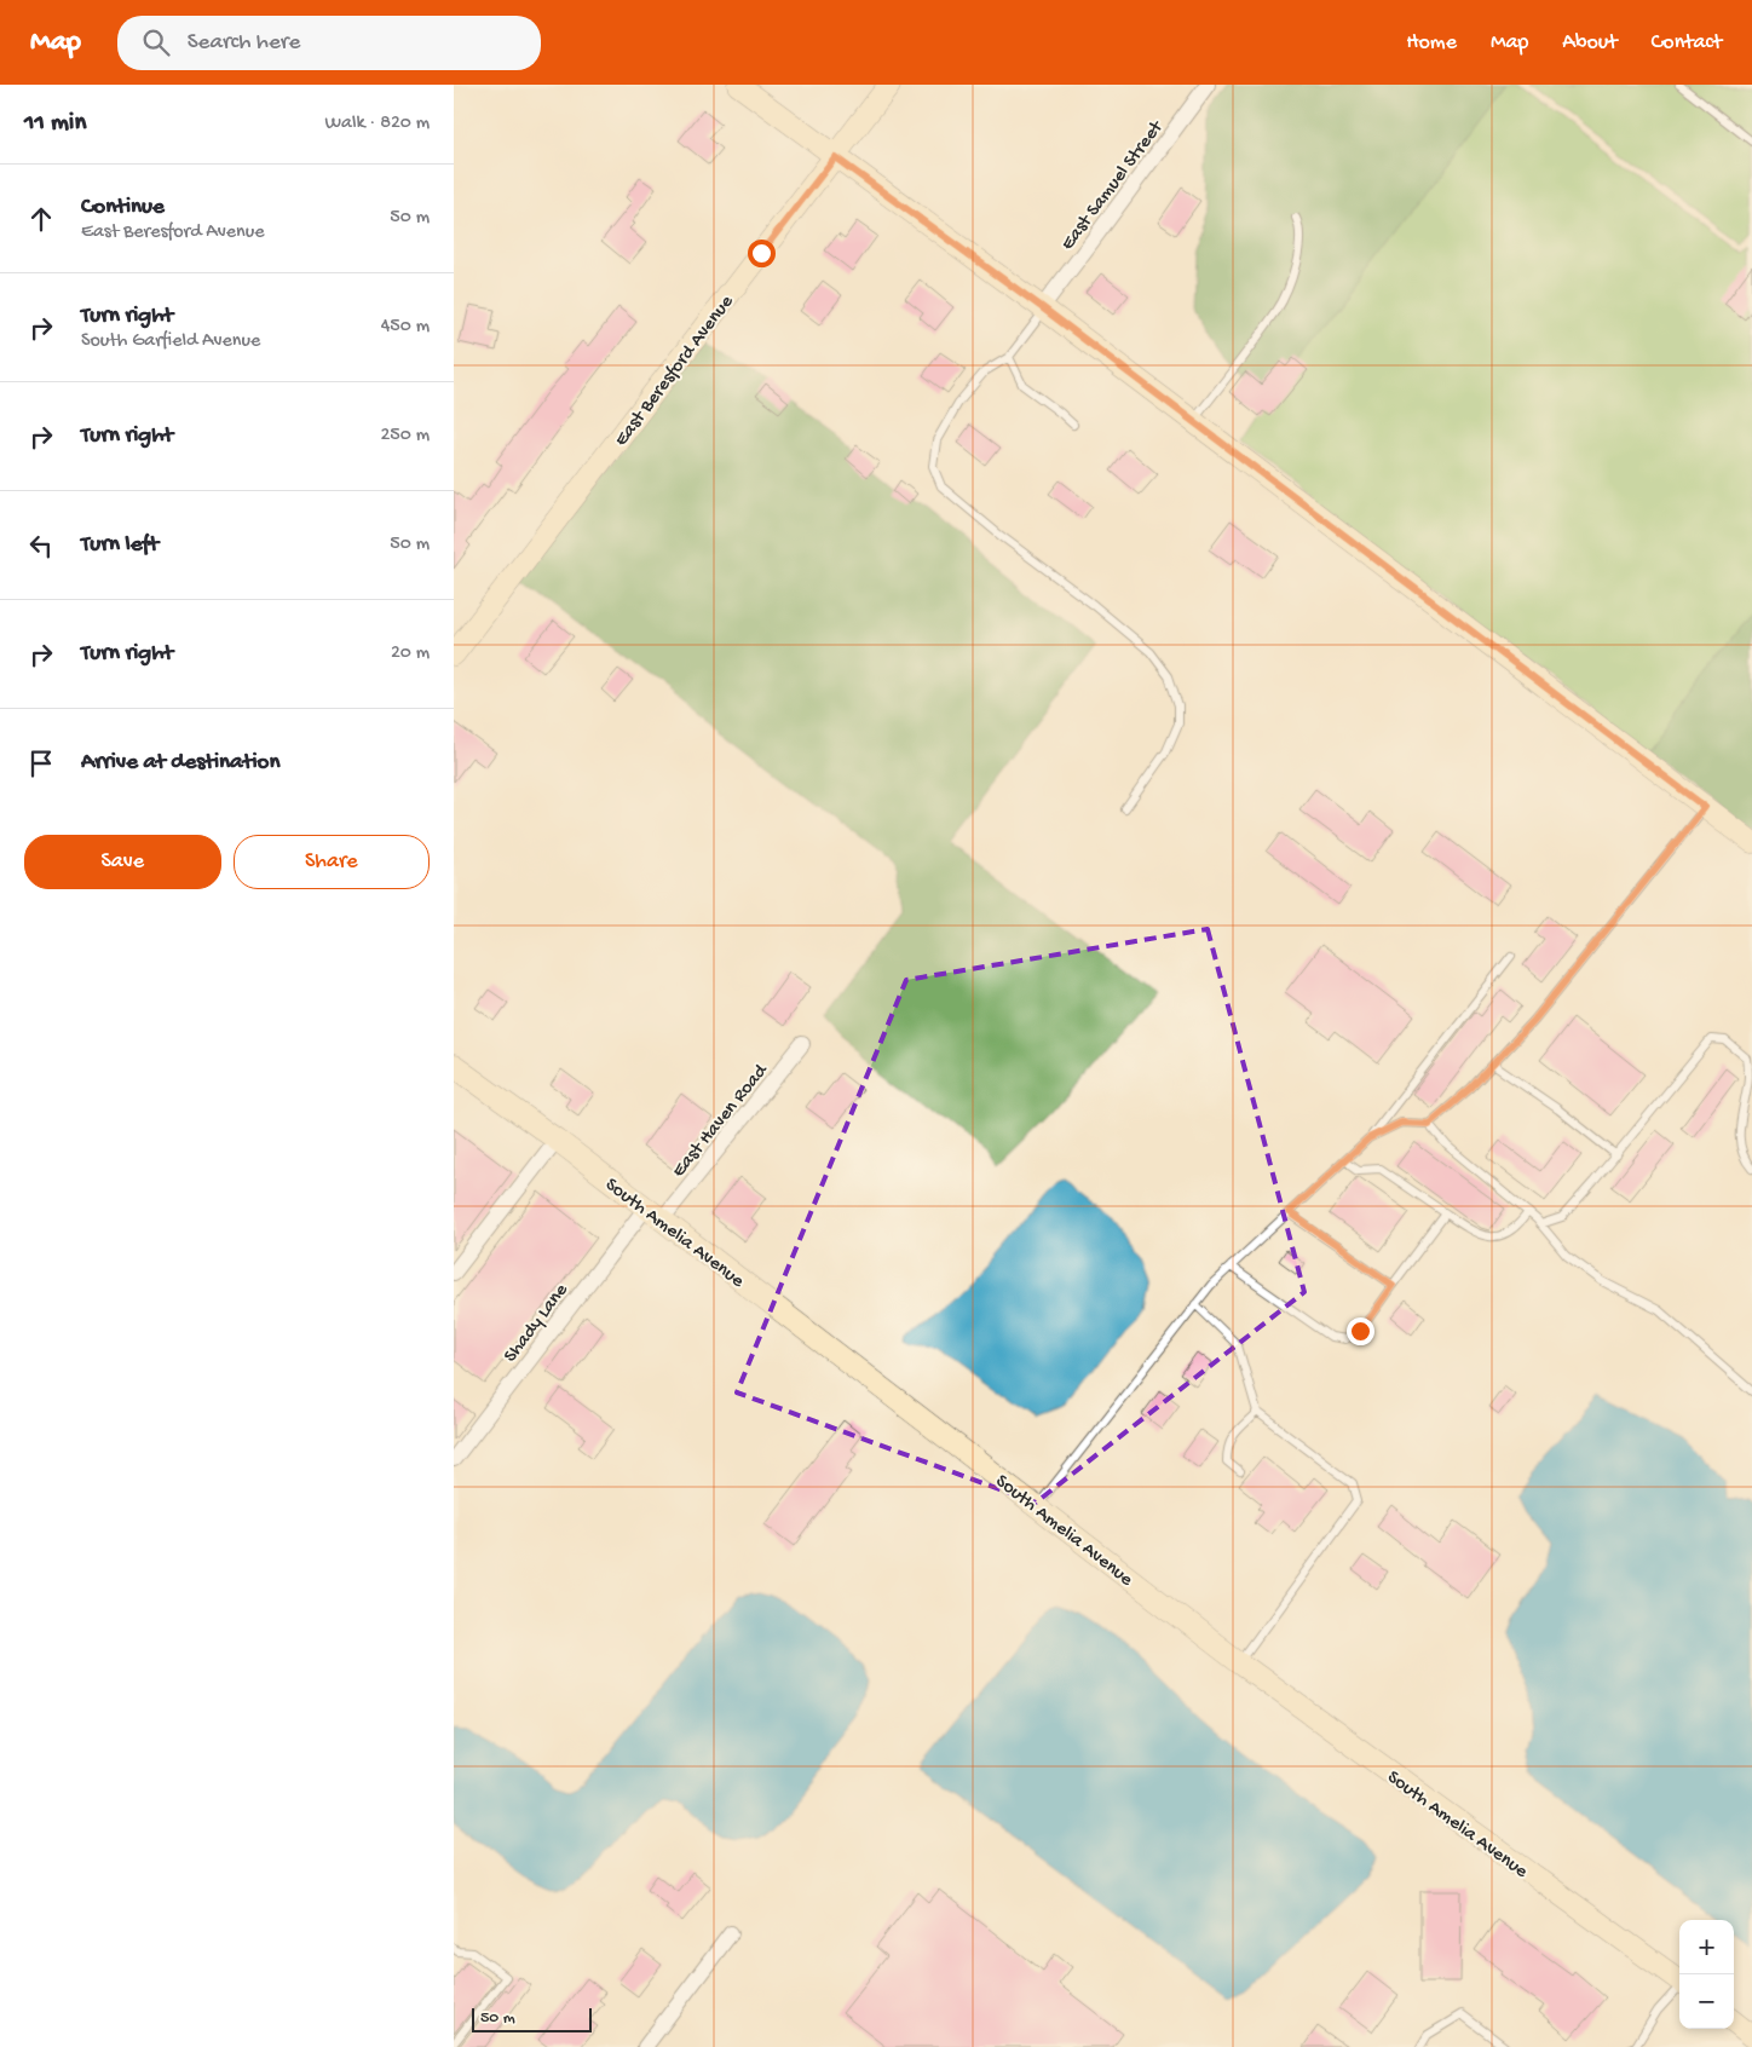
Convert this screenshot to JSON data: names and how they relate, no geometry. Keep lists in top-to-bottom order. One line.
{"streets":{"street":["East Samuel Street","East Beresford Avenue","East Haven Road","South Amelia Avenue","Shady Lane"]},"crossings":[["East Haven Road","South Amelia Avenue"],["East Haven Road","Shady Lane"],["South Amelia Avenue","Shady Lane"]],"scale_bar":"50 m","page":{"header":"Map","search":"Search here","nav":["Home","Map","About","Contact"],"heading":["11 min","Walk · 820 m"],"list":[["Continue","East Beresford Avenue","50 m"],["Turn right","South Garfield Avenue","450 m"],["Turn right","250 m"],["Turn left","50 m"],["Turn right","20 m"],"Arrive at destination"],"buttons":["Save","Share"],"map_buttons":["+","−"],"scale":"50 m"}}
